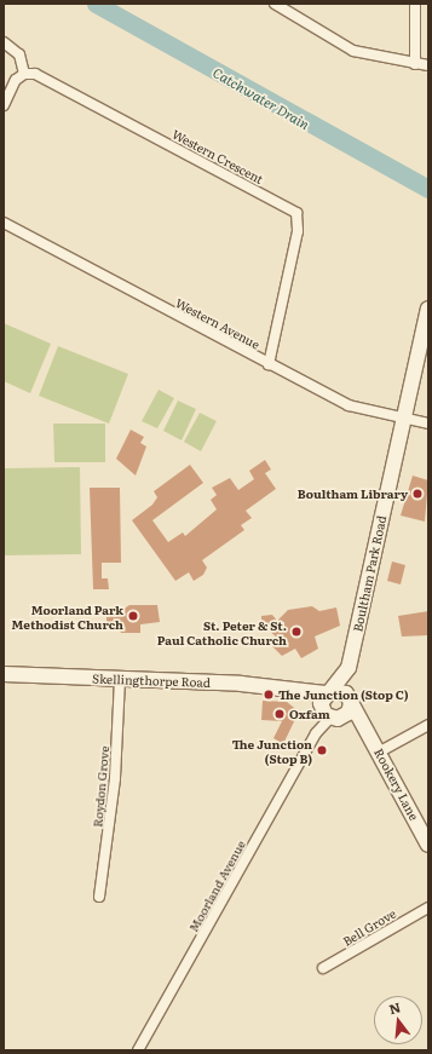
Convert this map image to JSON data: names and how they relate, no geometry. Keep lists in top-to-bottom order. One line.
{"streets":{"street":["Western Crescent","Western Avenue","Boultham Park Road","Skellingthorpe Road","Rookery Lane","Roydon Grove","Moorland Avenue","Bell Grove"]},"crossings":[["Western Crescent","Western Avenue"],["Western Avenue","Boultham Park Road"],["Boultham Park Road","Rookery Lane"],["Skellingthorpe Road","Roydon Grove"],["Skellingthorpe Road","Moorland Avenue"]],"water":["Catchwater Drain"],"places":["Boultham Library","Moorland Park Methodist Church","St. Peter & St. Paul Catholic Church","The Junction (Stop C)","Oxfam","The Junction (Stop B)"],"north":"top"}
